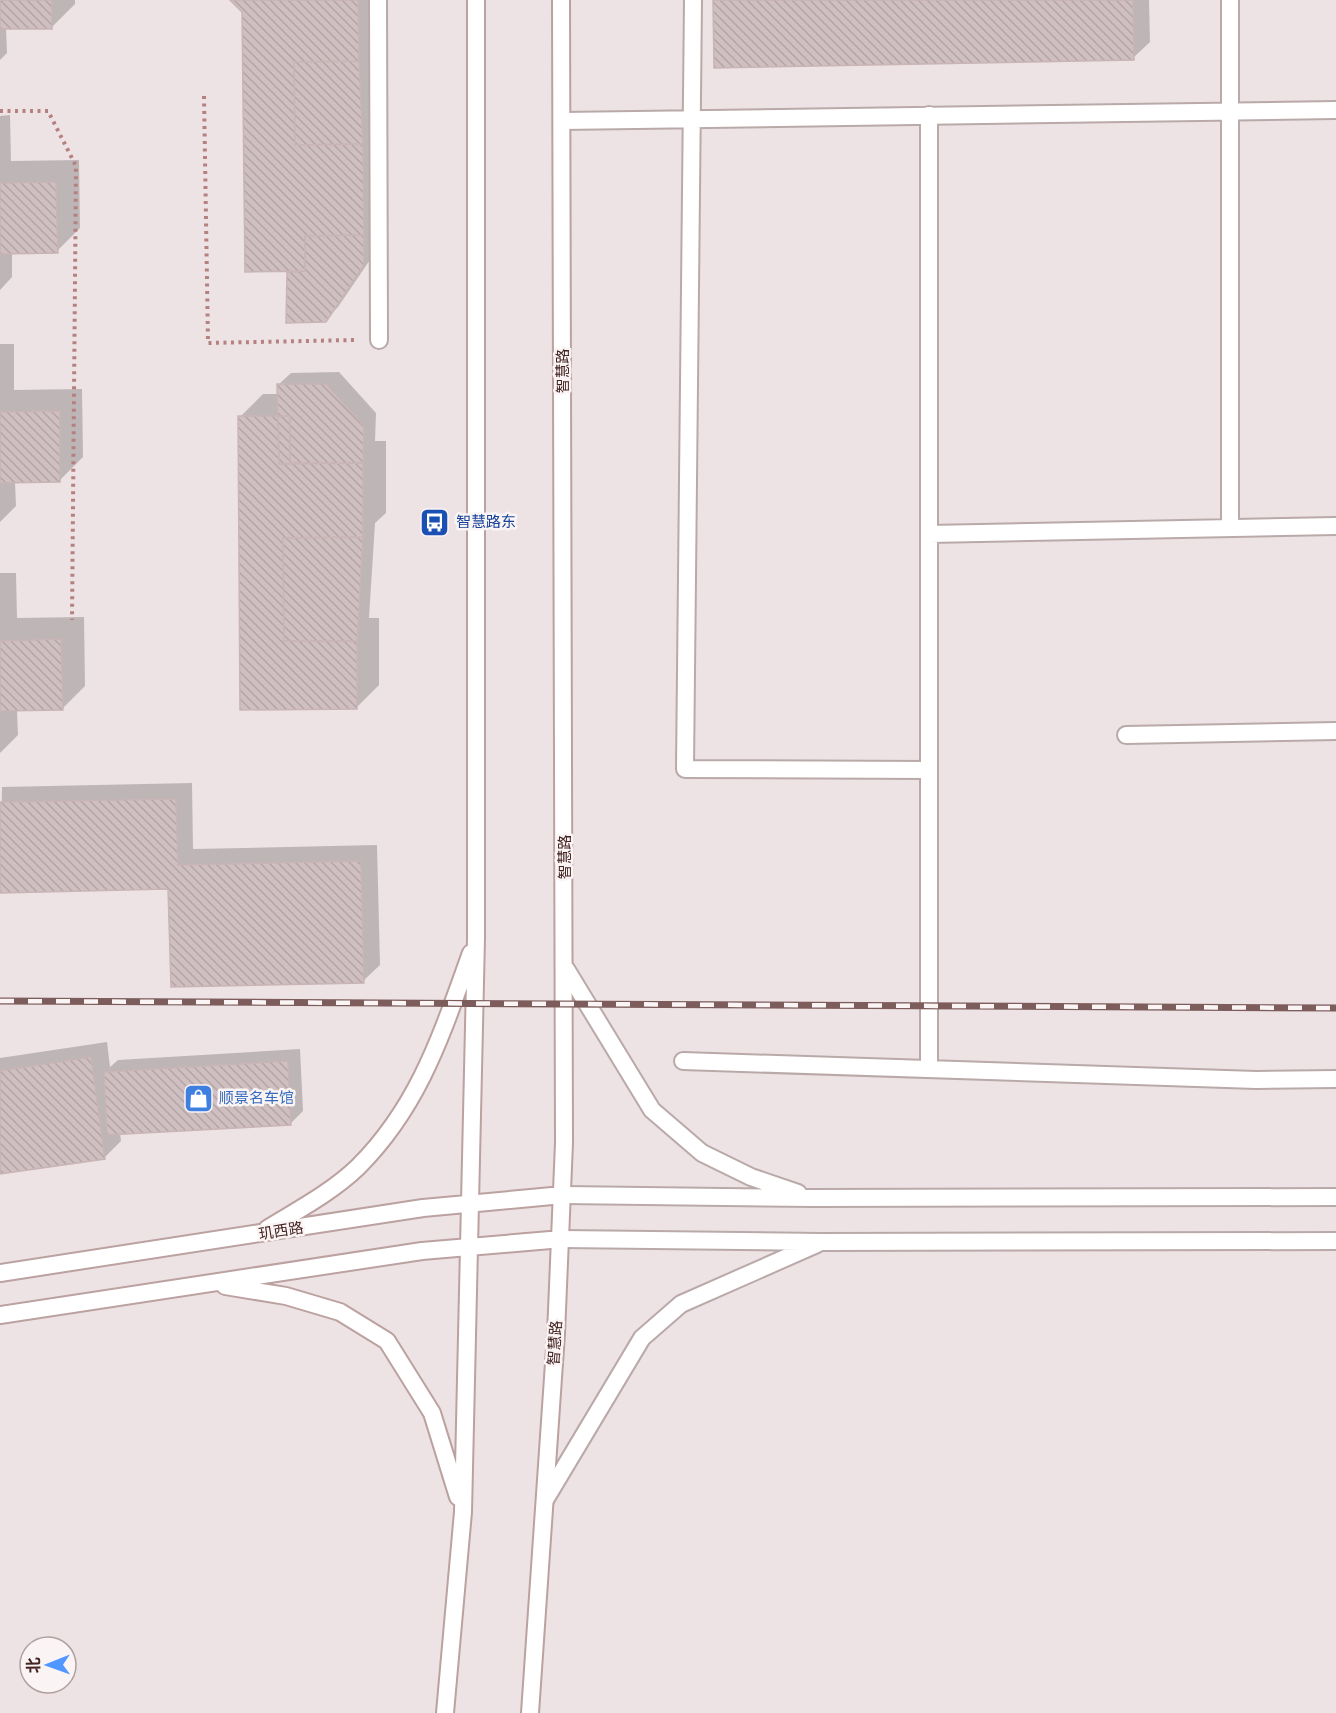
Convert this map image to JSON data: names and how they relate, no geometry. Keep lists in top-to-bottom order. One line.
{"streets":{"main road":["智慧路","玑西路"]},"crossings":[["智慧路","玑西路"]],"places":{"bus stop":["智慧路东"],"shop":["顺景名车馆"]},"north":"left"}
